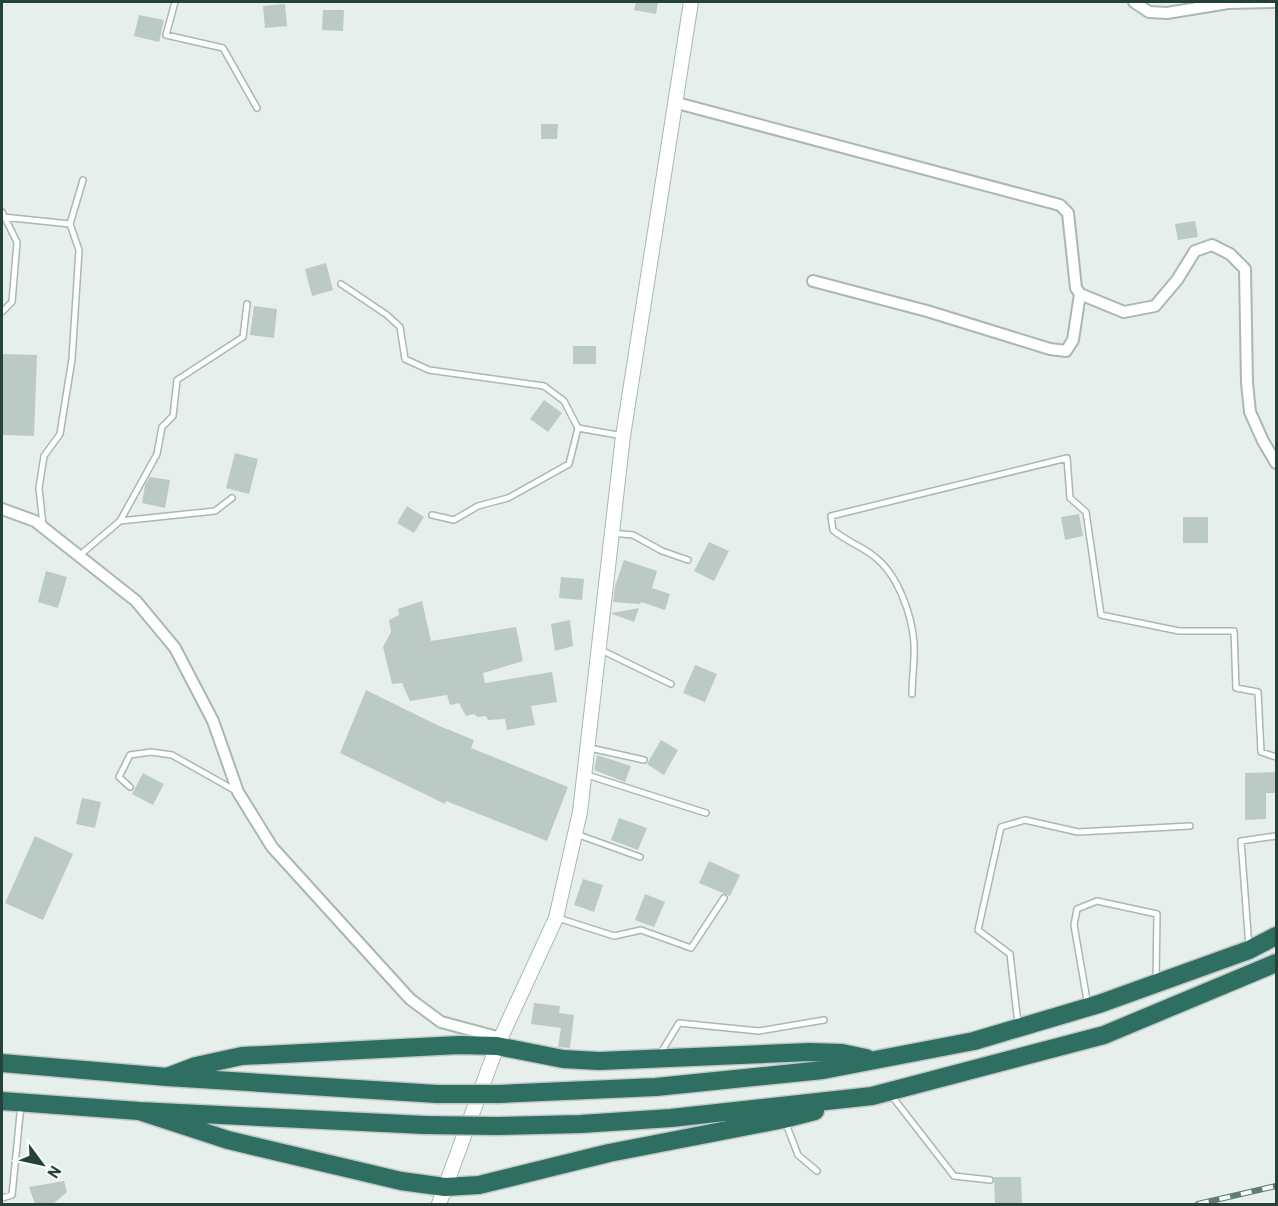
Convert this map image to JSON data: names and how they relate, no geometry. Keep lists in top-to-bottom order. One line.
{"north":"bottom right"}
